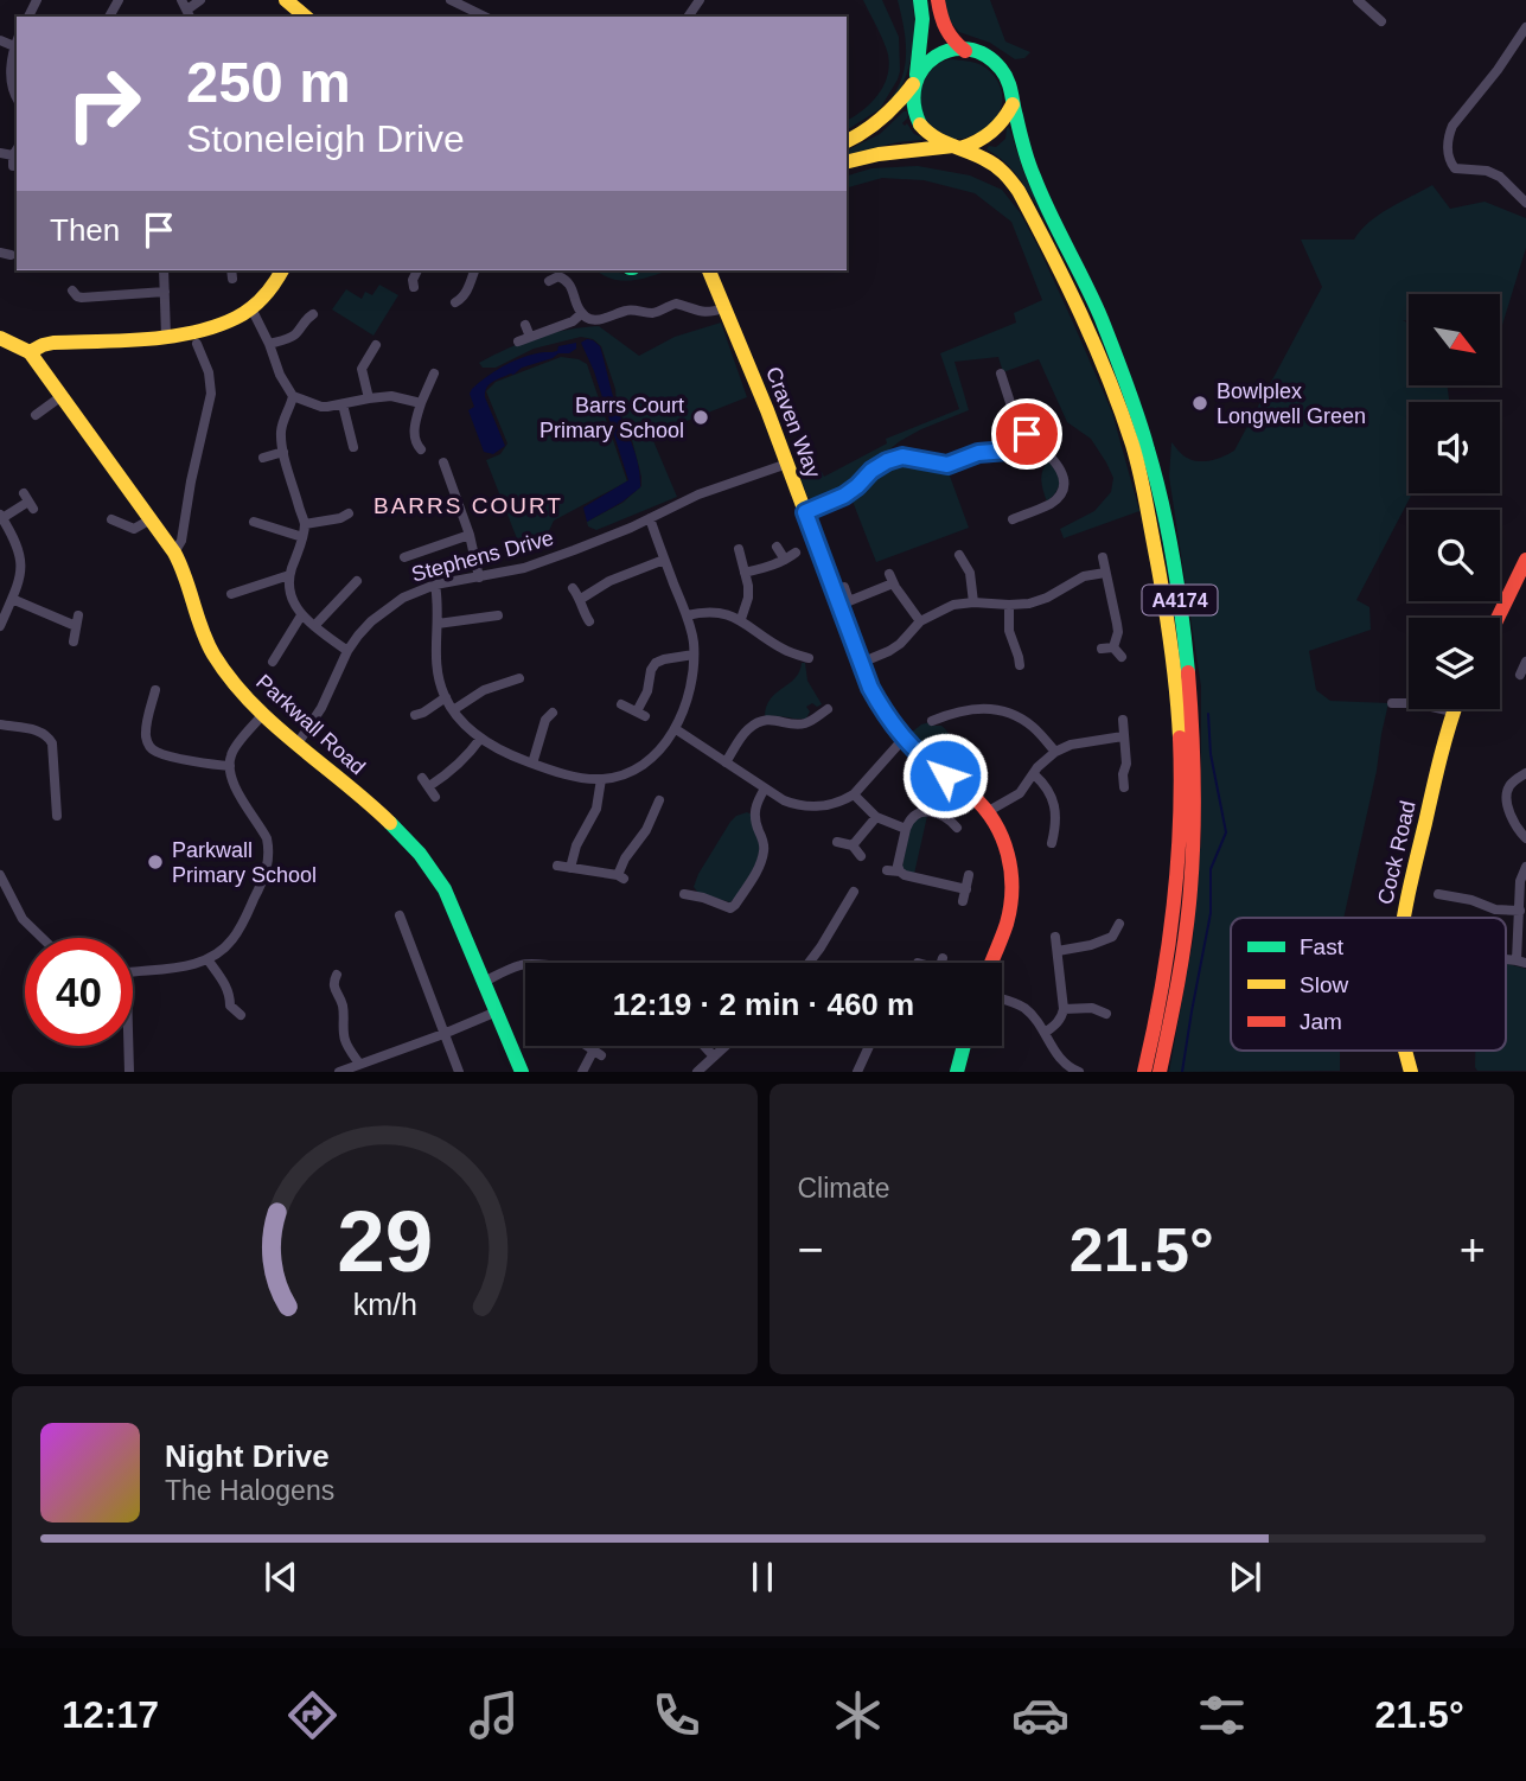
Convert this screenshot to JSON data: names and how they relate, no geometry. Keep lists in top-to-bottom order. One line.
{"streets":{"main road":["Craven Way","A4174","Parkwall Road","Cock Road"],"street":["Stephens Drive"]},"crossings":[["Craven Way","Stephens Drive"],["Stephens Drive","Parkwall Road"]],"districts":["BARRS COURT"],"places":["Bowlplex Longwell Green","Barrs Court Primary School","Parkwall Primary School"],"legend":["Fast","Slow","Jam"],"north":"bottom right","page":{"turn":["250 m","Stoneleigh Drive"],"then":"Then","limit":"40","trip":"12:19 · 2 min · 460 m","tile":"Climate","heat":["−","21.5°","+"],"song":["Night Drive","The Halogens"],"tabs":["12:17","21.5°"],"gauge":["29","km/h"]}}
